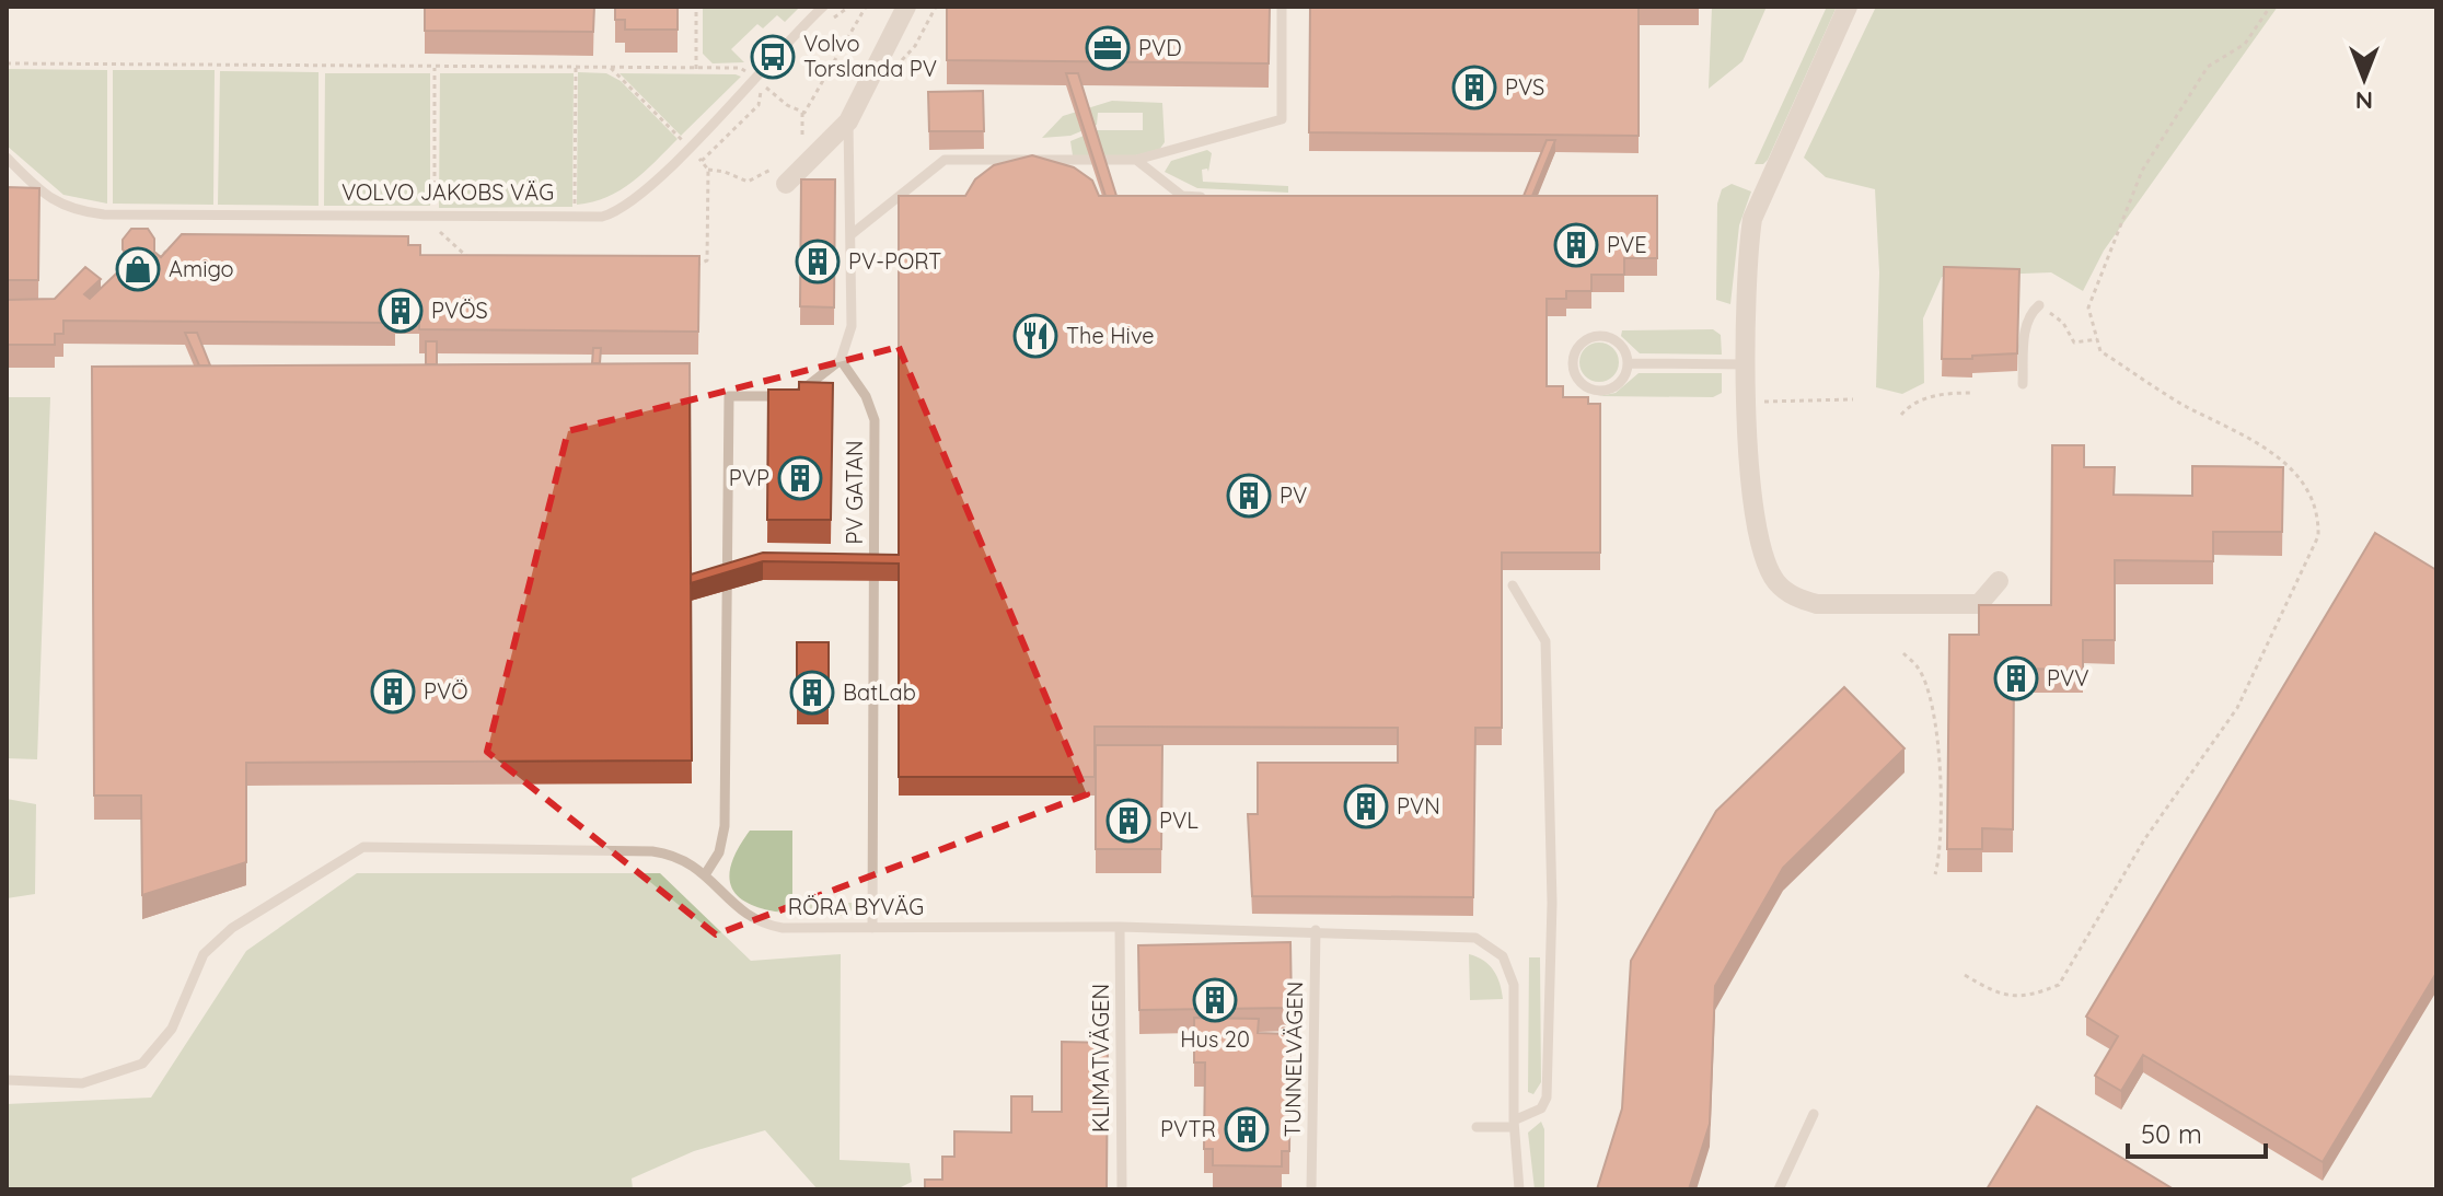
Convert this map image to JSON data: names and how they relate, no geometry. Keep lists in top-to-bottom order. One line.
{"streets":{"lane":["VOLVO JAKOBS VÄG","PV GATAN","RÖRA BYVÄG","KLIMATVÄGEN","TUNNELVÄGEN"]},"crossings":[["PV GATAN","RÖRA BYVÄG"],["RÖRA BYVÄG","KLIMATVÄGEN"],["RÖRA BYVÄG","TUNNELVÄGEN"]],"places":{"office":["PVD"],"bus stop":["Volvo Torslanda PV"],"building":["PVS","PVE","PV-PORT","PVÖS","PVP","PV","PVV","PVÖ","BatLab","PVN","PVL","Hus 20","PVTR"],"shop":["Amigo"],"restaurant":["The Hive"]},"scale_bar":"50 m","north":"bottom"}
